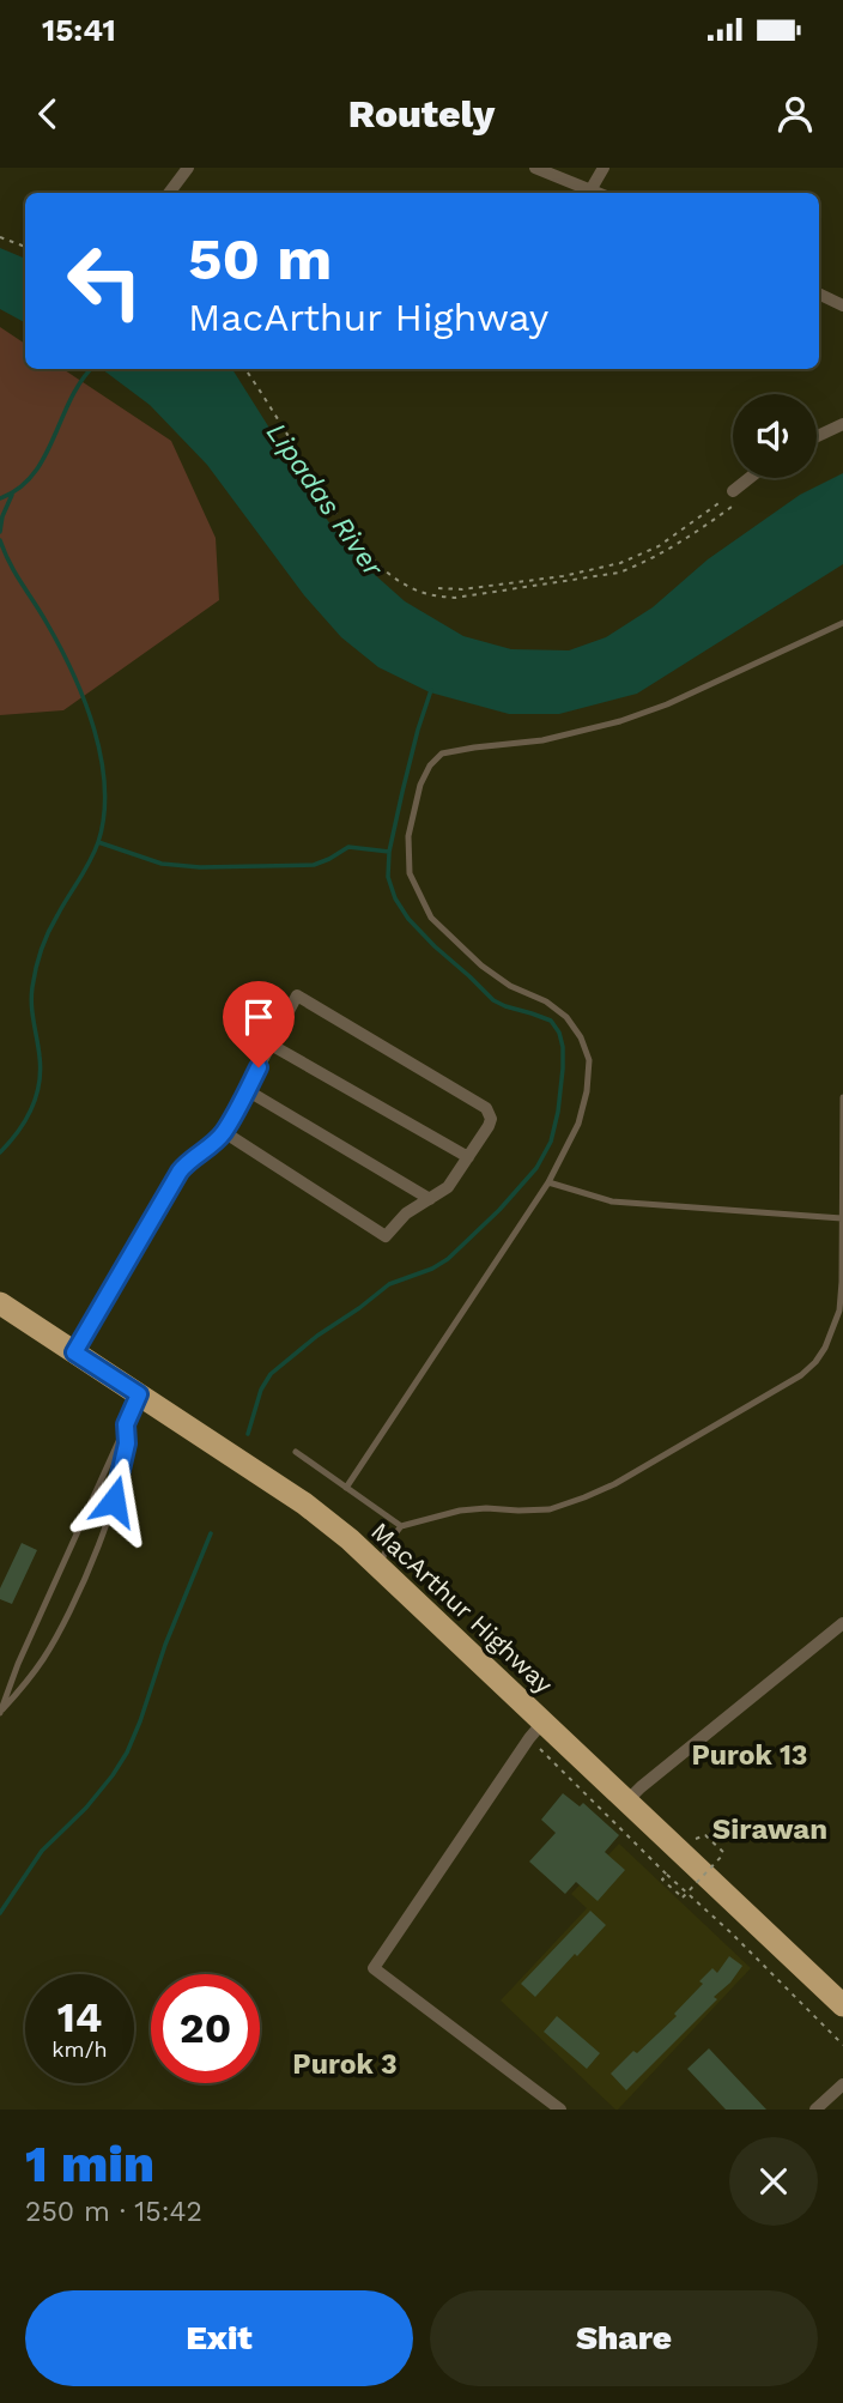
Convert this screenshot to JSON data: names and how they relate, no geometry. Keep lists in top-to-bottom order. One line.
{"streets":{"highway":["MacArthur Highway"]},"districts":["Purok 13","Sirawan","Purok 3"],"water":["Lipadas River"],"page":{"status":"15:41","header":"Routely","turn":["50 m","MacArthur Highway"],"speed":"14 km/h","limit":"20","heading":["1 min","250 m · 15:42"],"buttons":["Exit","Share"]}}
